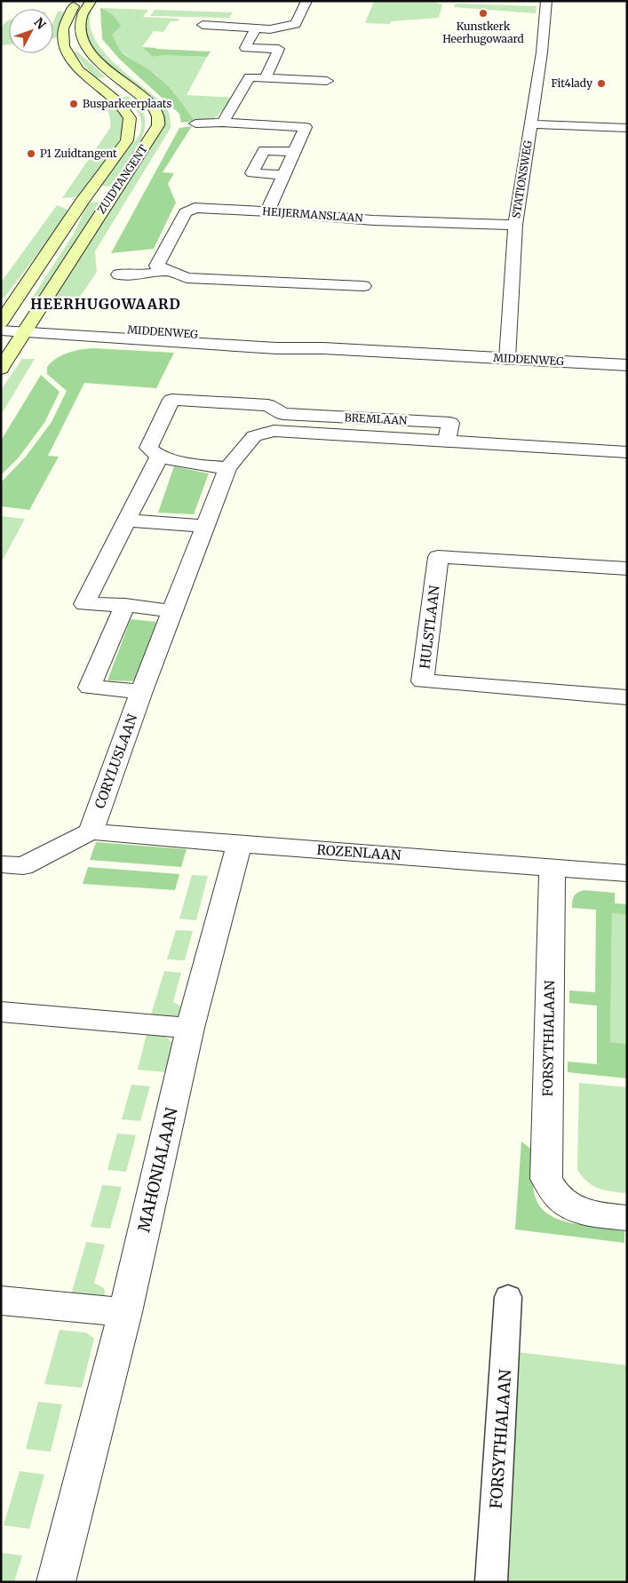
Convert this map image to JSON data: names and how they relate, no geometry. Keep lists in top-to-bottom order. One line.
{"streets":{"main road":["ZUIDTANGENT"],"street":["STATIONSWEG","HEIJERMANSLAAN","MIDDENWEG","BREMLAAN","HULSTLAAN","CORYLUSLAAN","ROZENLAAN","FORSYTHIALAAN","MAHONIALAAN"]},"crossings":[["ZUIDTANGENT","MIDDENWEG"],["STATIONSWEG","HEIJERMANSLAAN"],["STATIONSWEG","MIDDENWEG"],["BREMLAAN","CORYLUSLAAN"],["CORYLUSLAAN","ROZENLAAN"],["ROZENLAAN","FORSYTHIALAAN"],["ROZENLAAN","MAHONIALAAN"]],"districts":["HEERHUGOWAARD"],"places":["Kunstkerk Heerhugowaard","Fit4lady","Busparkeerplaats","P1 Zuidtangent"],"north":"top right"}
